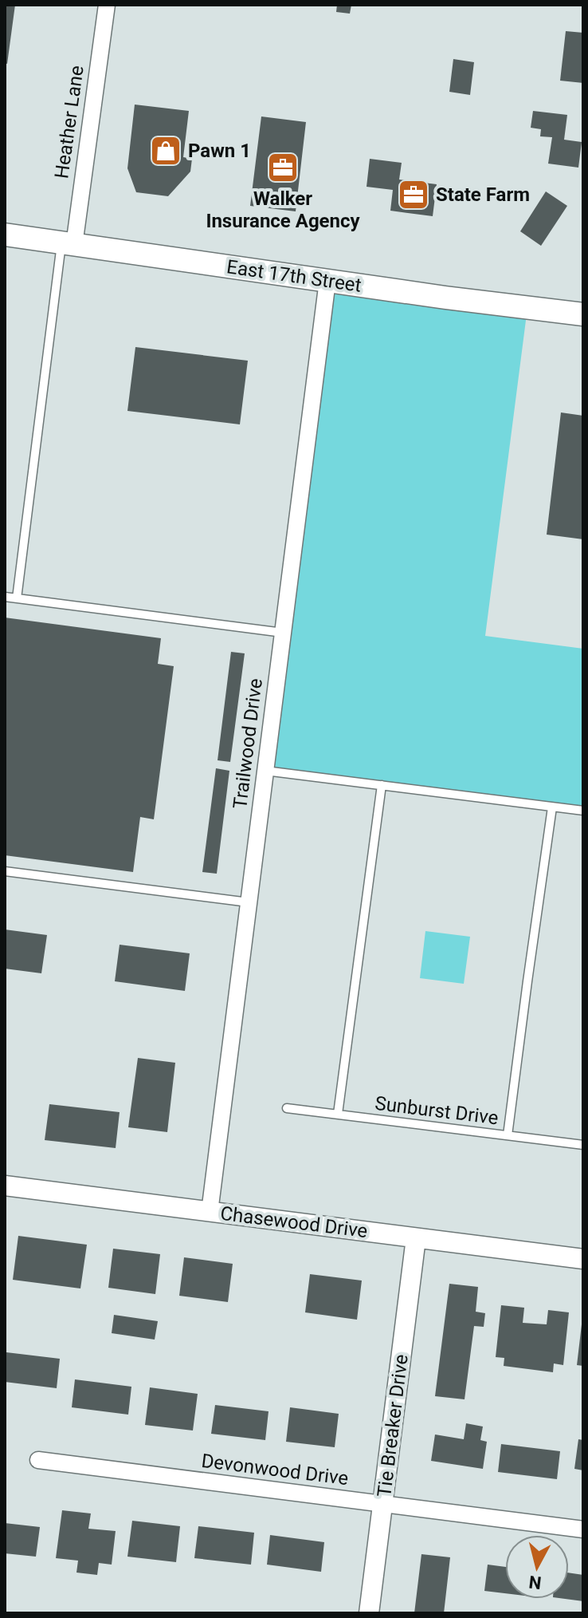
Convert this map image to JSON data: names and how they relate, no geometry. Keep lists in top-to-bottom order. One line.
{"streets":{"main road":["East 17th Street"],"street":["Heather Lane","Trailwood Drive","Chasewood Drive","Tie Breaker Drive","Devonwood Drive"],"lane":["Sunburst Drive"]},"crossings":[["Heather Lane","East 17th Street"],["East 17th Street","Trailwood Drive"],["Trailwood Drive","Chasewood Drive"],["Chasewood Drive","Tie Breaker Drive"],["Tie Breaker Drive","Devonwood Drive"]],"places":{"shop":["Pawn 1"],"office":["Walker Insurance Agency","State Farm"]},"north":"bottom"}
